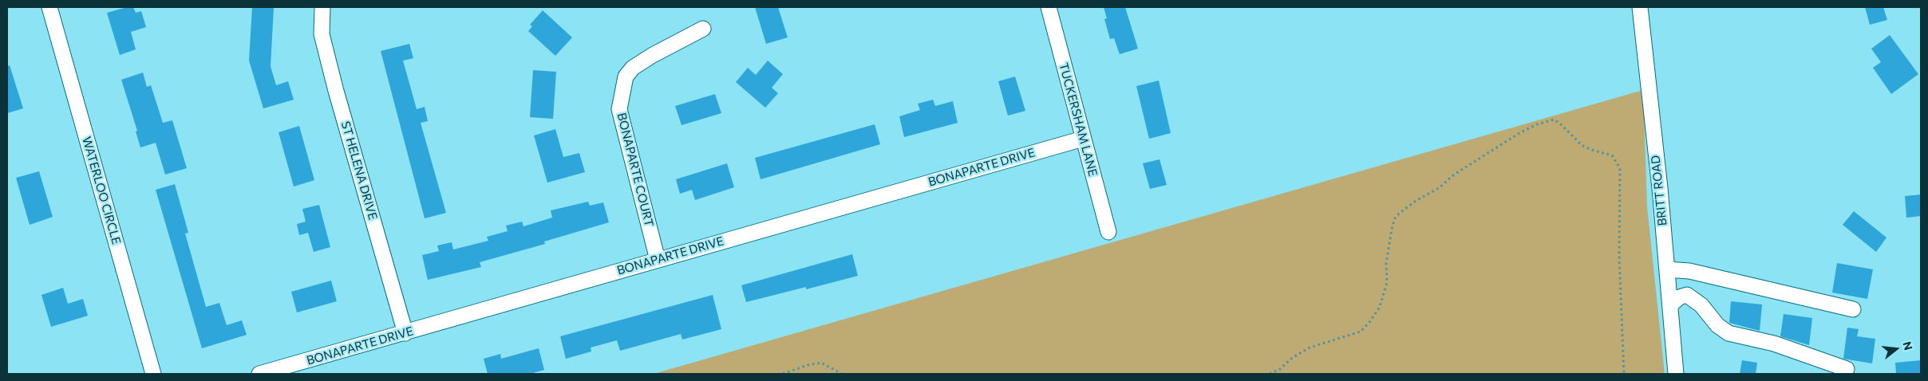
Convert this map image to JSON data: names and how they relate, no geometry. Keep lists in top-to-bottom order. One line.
{"streets":{"street":["TUCKERSHAM LANE","BONAPARTE DRIVE","BONAPARTE COURT","ST HELENA DRIVE","WATERLOO CIRCLE","BRITT ROAD"]},"crossings":[["TUCKERSHAM LANE","BONAPARTE DRIVE"],["BONAPARTE DRIVE","BONAPARTE COURT"],["BONAPARTE DRIVE","ST HELENA DRIVE"]],"north":"right"}
